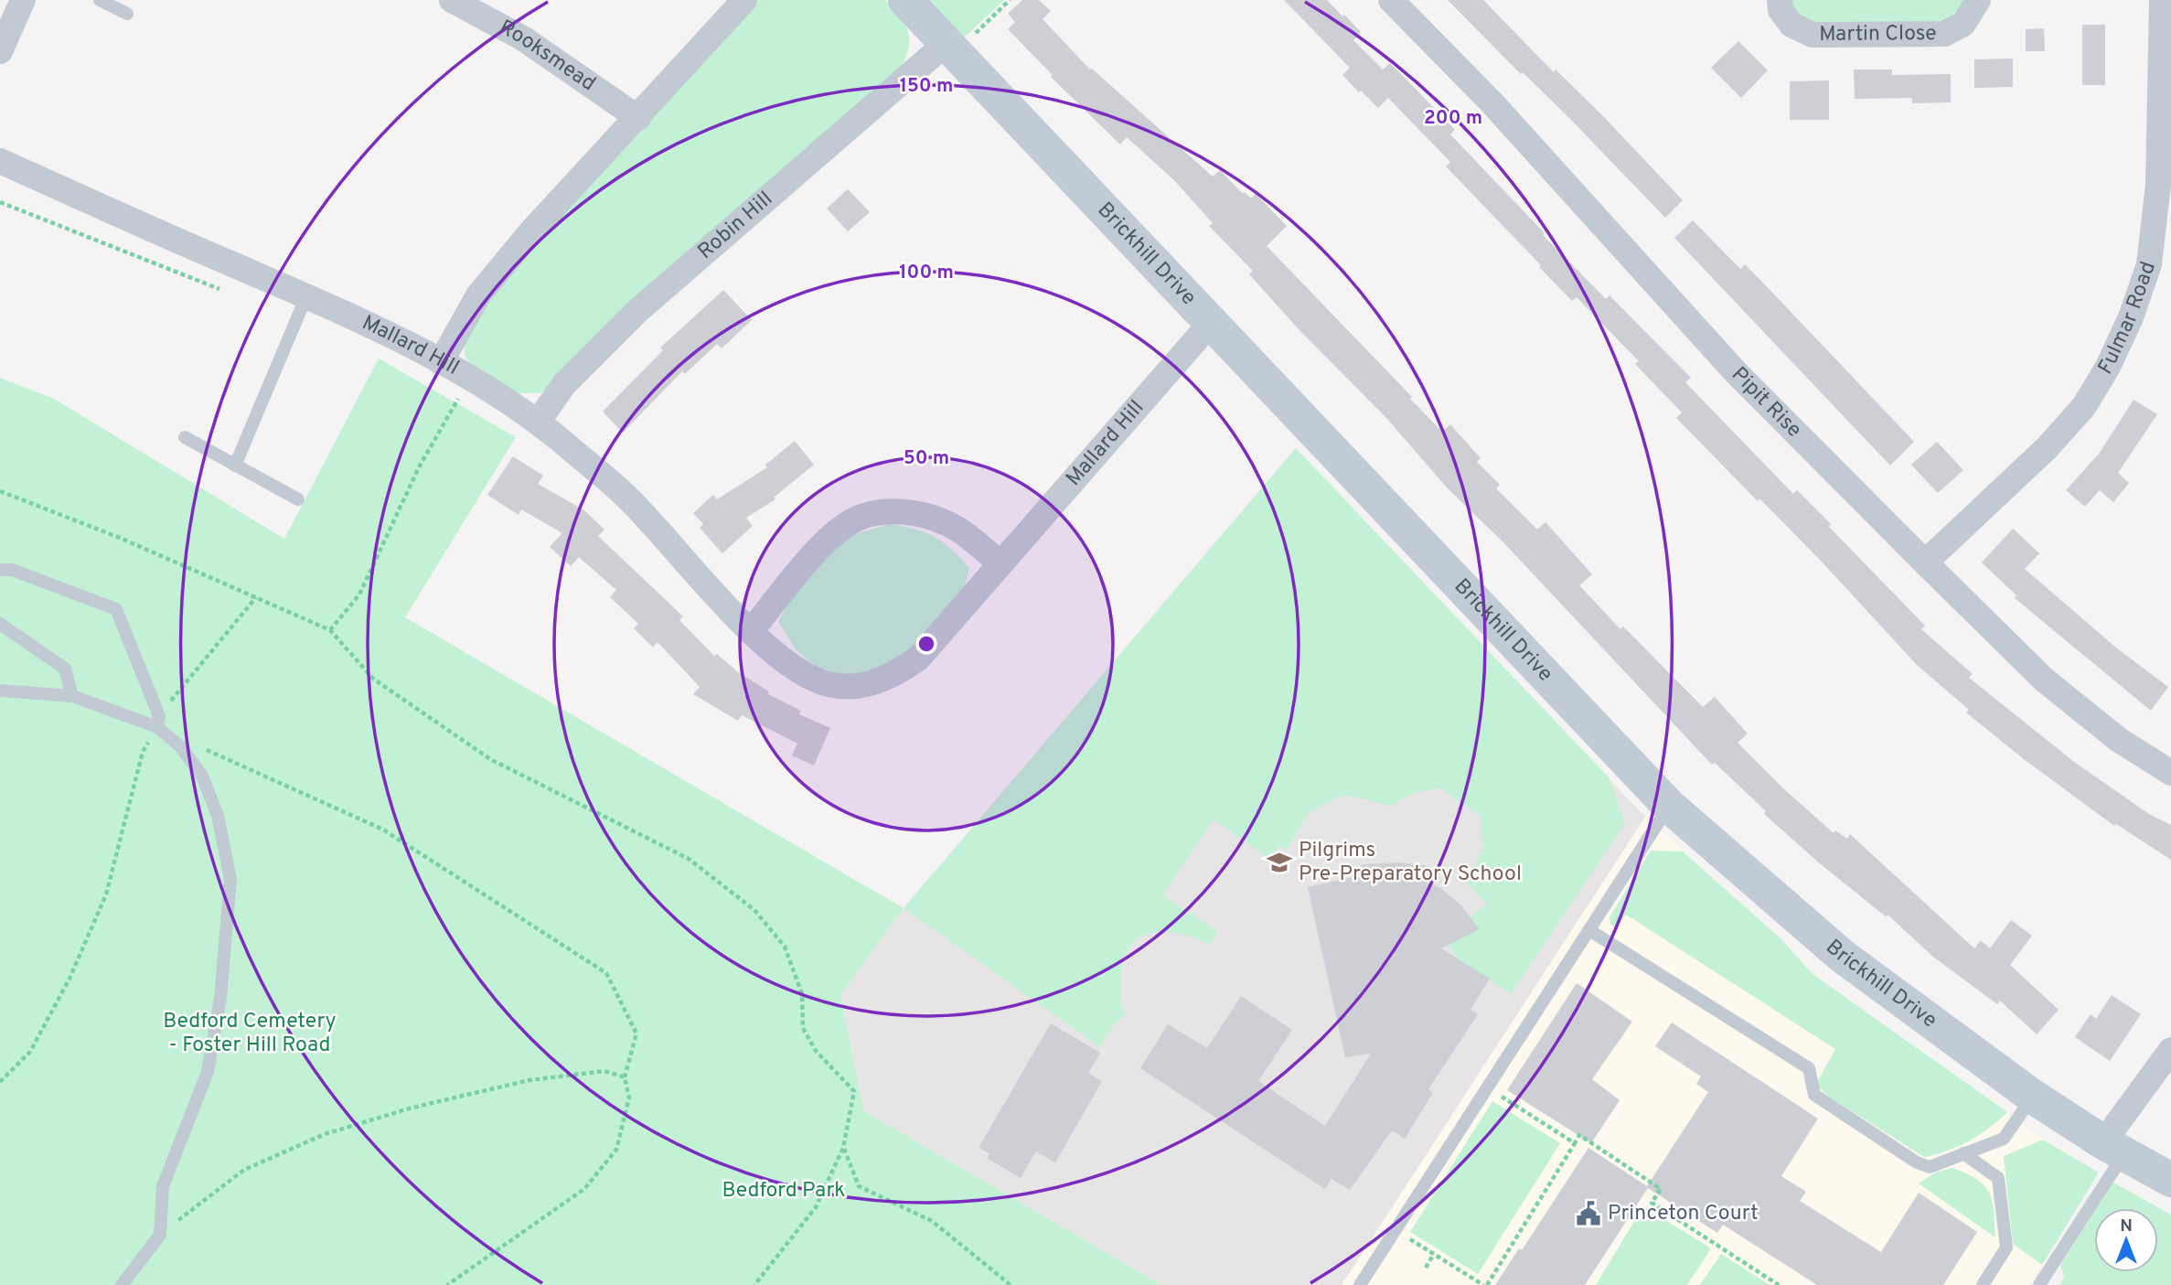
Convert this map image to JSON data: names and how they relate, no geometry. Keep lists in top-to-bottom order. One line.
{"streets":{"street":["Martin Close","Rooksmead","Robin Hill","Brickhill Drive","Fulmar Road","Mallard Hill","Pipit Rise"]},"crossings":[["Robin Hill","Brickhill Drive"],["Robin Hill","Mallard Hill"],["Brickhill Drive","Mallard Hill"],["Fulmar Road","Pipit Rise"]],"parks":["Bedford Cemetery - Foster Hill Road","Bedford Park"],"places":{"school or university":["Pilgrims Pre-Preparatory School"],"public building":["Princeton Court"]},"north":"top","rings":["150 m","200 m","100 m","50 m"]}
